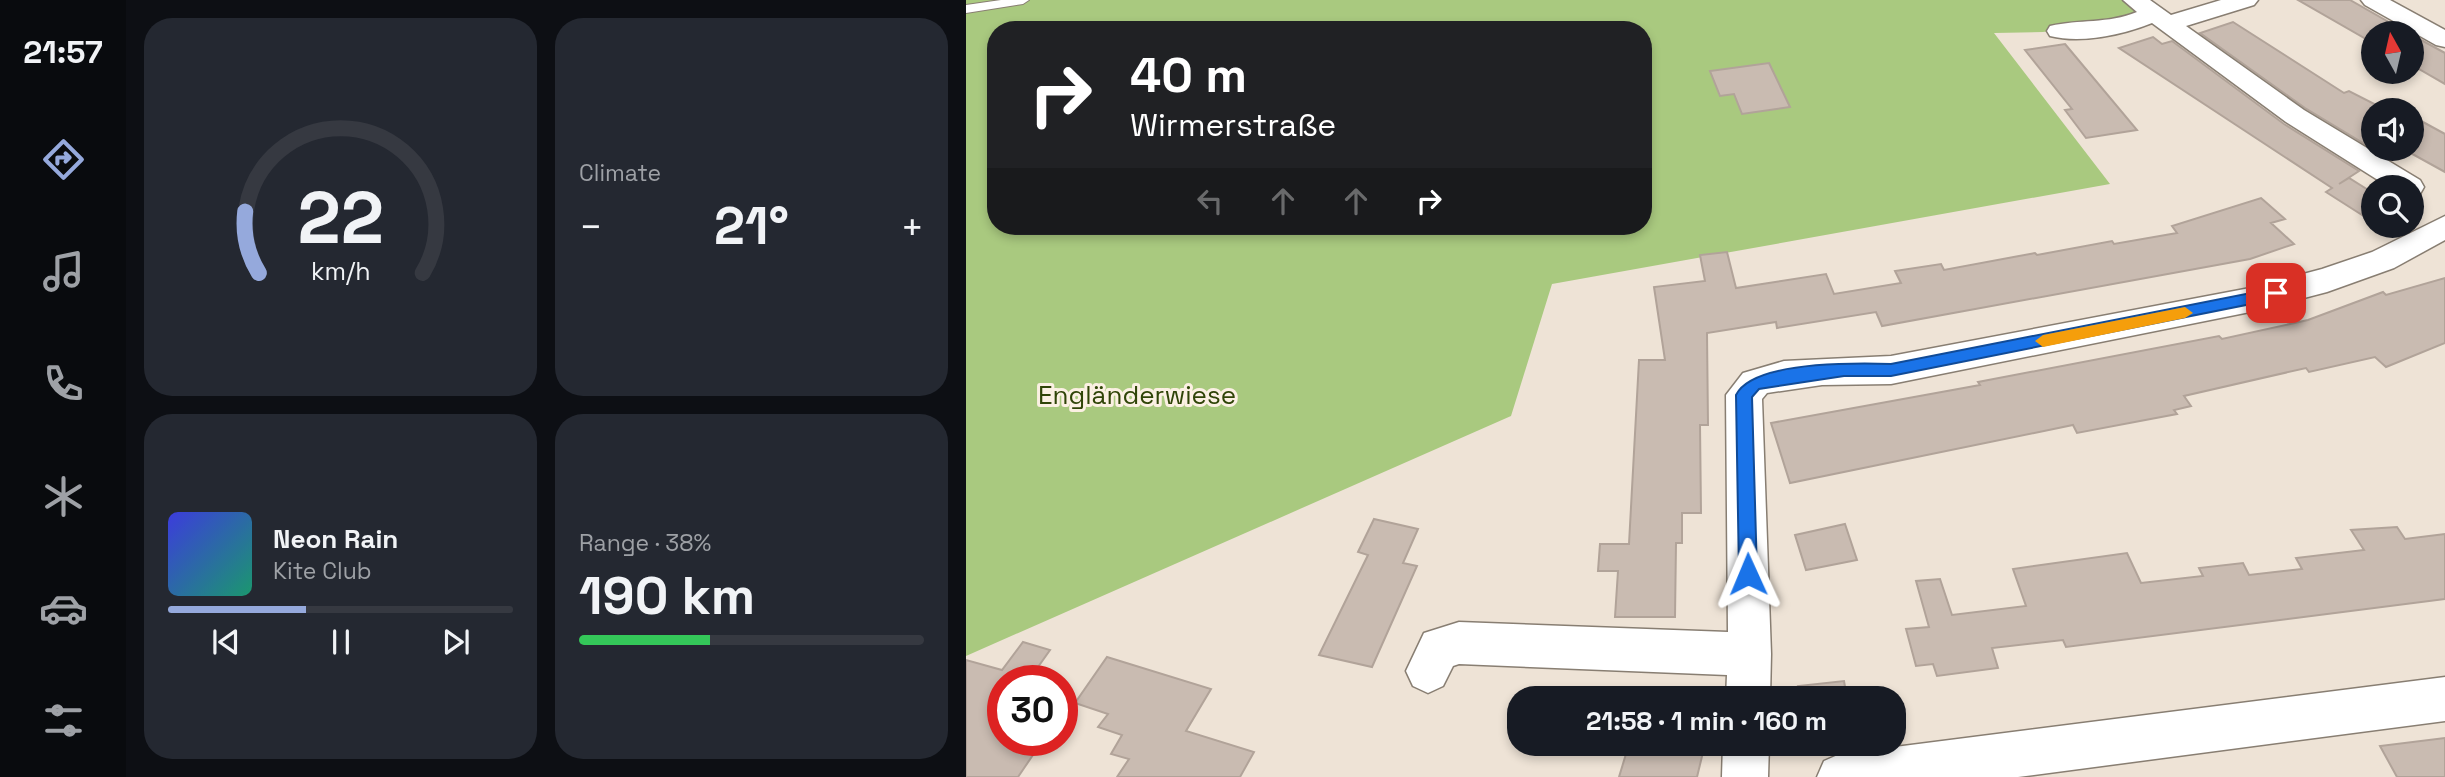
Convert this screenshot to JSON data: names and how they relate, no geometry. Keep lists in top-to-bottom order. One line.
{"parks":["Engländerwiese"],"north":"top","page":{"tabs":"21:57","tile":["Climate",["Range · 38%","190 km"]],"turn":["40 m","Wirmerstraße"],"heat":["−","21°","+"],"song":["Neon Rain","Kite Club"],"limit":"30","trip":"21:58 · 1 min · 160 m","gauge":["22","km/h"]}}
